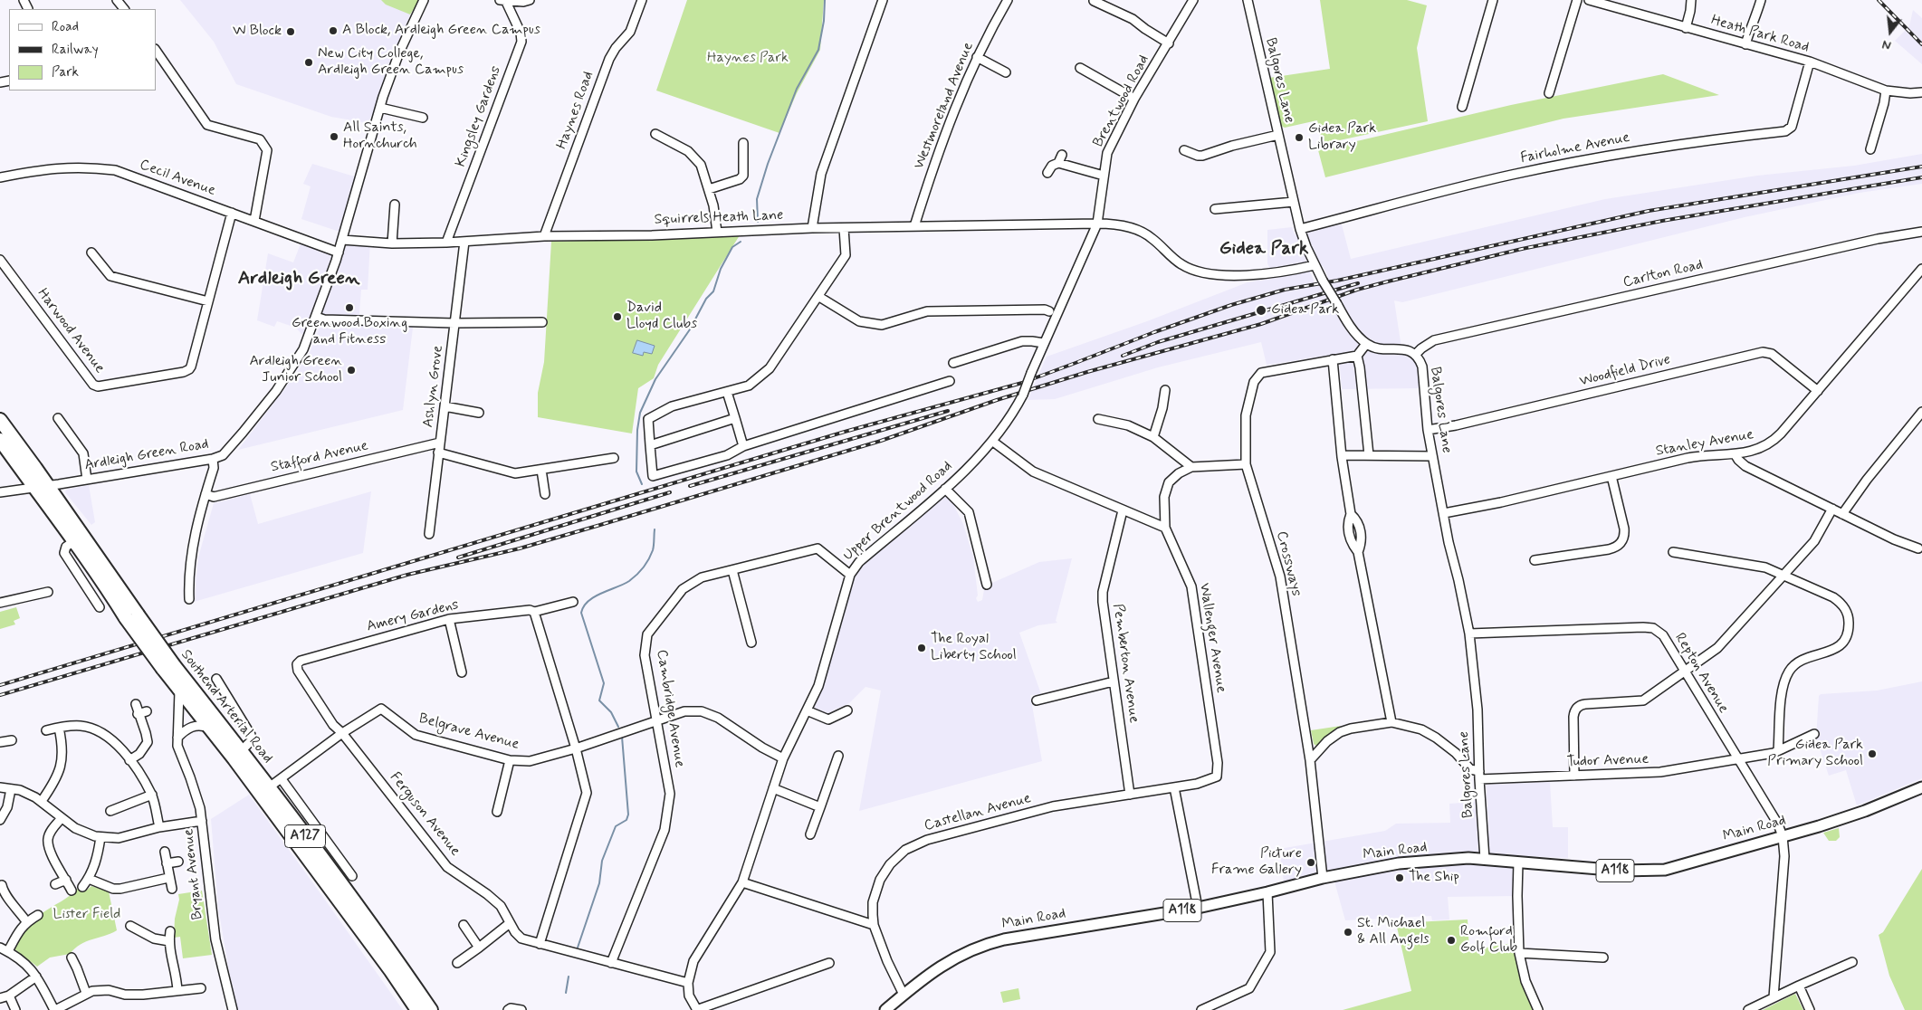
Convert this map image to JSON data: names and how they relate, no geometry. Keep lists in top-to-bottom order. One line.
{"streets":{"highway":["Southend Arterial Road","A127"],"main road":["Main Road","A118"],"street":["Heath Park Road","Balgores Lane","Brentwood Road","Westmoreland Avenue","Haynes Road","Kingsley Gardens","Fairholme Avenue","Cecil Avenue","Squirrels Heath Lane","Carlton Road","Harwood Avenue","Woodfield Drive","Ashlyn Grove","Stanley Avenue","Ardleigh Green Road","Stafford Avenue","Upper Brentwood Road","Crossways","Amery Gardens","Wallenger Avenue","Pemberton Avenue","Repton Avenue","Cambridge Avenue","Belgrave Avenue","Tudor Avenue","Castellan Avenue","Ferguson Avenue","Bryant Avenue"]},"crossings":[["Heath Park Road","Fairholme Avenue"],["Balgores Lane","Fairholme Avenue"],["Balgores Lane","Squirrels Heath Lane"],["Balgores Lane","Carlton Road"],["Balgores Lane","Woodfield Drive"],["Balgores Lane","Stanley Avenue"],["Balgores Lane","Repton Avenue"],["Balgores Lane","Tudor Avenue"],["Balgores Lane","Main Road"],["Brentwood Road","Squirrels Heath Lane"],["Brentwood Road","Upper Brentwood Road"],["Westmoreland Avenue","Squirrels Heath Lane"],["Haynes Road","Squirrels Heath Lane"],["Kingsley Gardens","Squirrels Heath Lane"],["Cecil Avenue","Harwood Avenue"],["Cecil Avenue","Ardleigh Green Road"],["Squirrels Heath Lane","Ashlyn Grove"],["Squirrels Heath Lane","Ardleigh Green Road"],["Squirrels Heath Lane","Upper Brentwood Road"],["Woodfield Drive","Stanley Avenue"],["Ashlyn Grove","Stafford Avenue"],["Ardleigh Green Road","Southend Arterial Road"],["Ardleigh Green Road","A127"],["Upper Brentwood Road","Cambridge Avenue"],["Upper Brentwood Road","Belgrave Avenue"],["Upper Brentwood Road","Ferguson Avenue"],["Crossways","Wallenger Avenue"],["Crossways","Main Road"],["Amery Gardens","Belgrave Avenue"],["Amery Gardens","Ferguson Avenue"],["Wallenger Avenue","Castellan Avenue"],["Pemberton Avenue","Castellan Avenue"],["Repton Avenue","Tudor Avenue"],["Repton Avenue","Main Road"],["Southend Arterial Road","Belgrave Avenue"],["Southend Arterial Road","A127"],["Southend Arterial Road","Bryant Avenue"],["Cambridge Avenue","Belgrave Avenue"],["Cambridge Avenue","Ferguson Avenue"],["Belgrave Avenue","Ferguson Avenue"],["Castellan Avenue","Main Road"]],"districts":["Gidea Park","Ardleigh Green"],"parks":["Haynes Park","Lister Field"],"places":["A Block, Ardleigh Green Campus","W Block","New City College, Ardleigh Green Campus","All Saints, Hornchurch","Gidea Park Library","Greenwood Boxing and Fitness","Gidea Park","David Lloyd Clubs","Ardleigh Green Junior School","The Royal Liberty School","Gidea Park Primary School","Picture Frame Gallery","The Ship","St. Michael & All Angels","Romford Golf Club"],"legend":["Road","Railway","Park"],"north":"bottom"}
